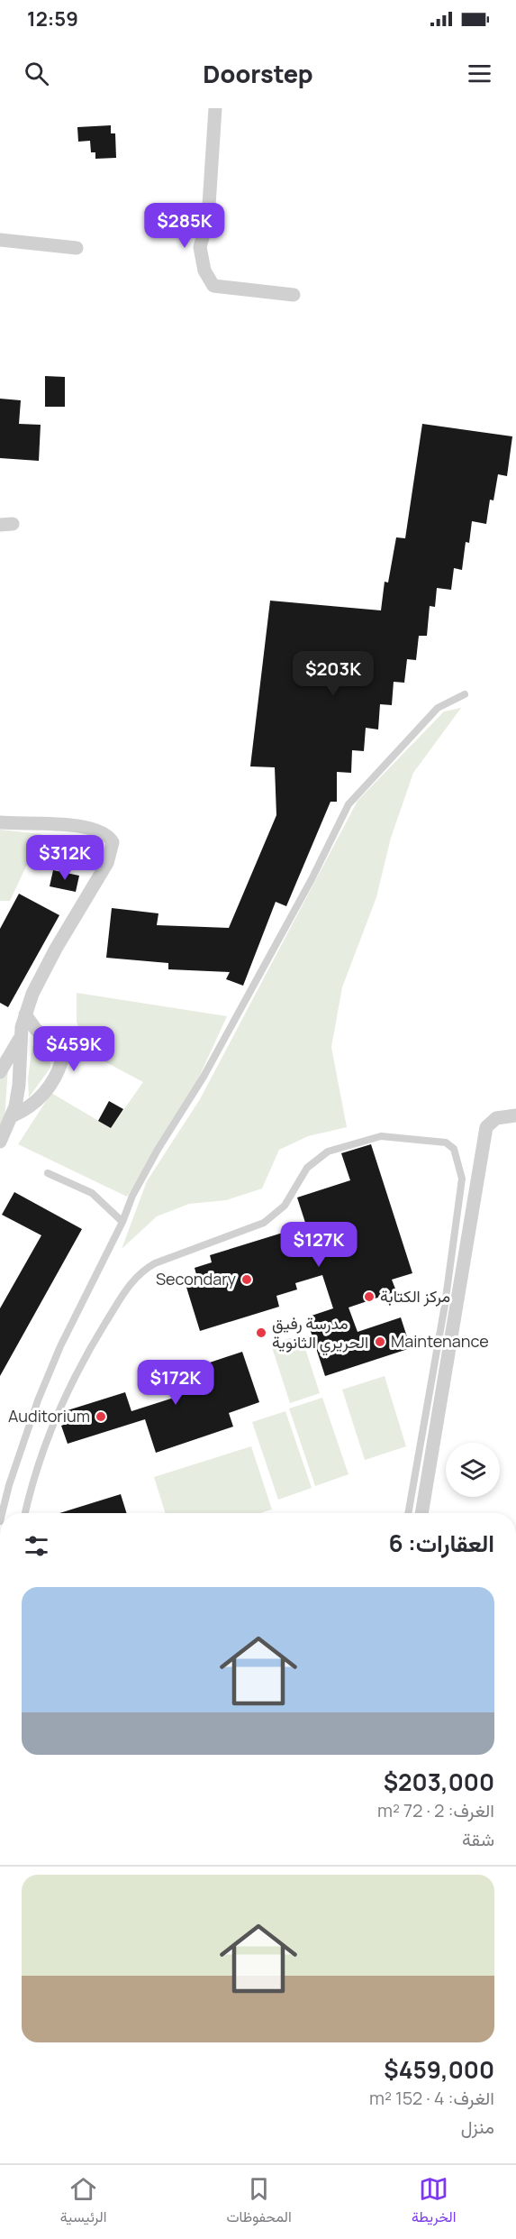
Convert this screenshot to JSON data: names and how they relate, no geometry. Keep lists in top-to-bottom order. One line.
{"places":["Secondary","مركز الكتابة","مدرسة رفيق الحريري الثانوية","Maintenance","Auditorium"],"page":{"status":"12:59","header":"Doorstep","price":["$285K","$203K","$312K","$459K","$127K","$172K"],"heading":"العقارات: 6","list":[{"name":"$203,000","note":"الغرف: 2 · 72 m² · شقة"},{"name":"$459,000","note":"الغرف: 4 · 152 m² · منزل"}],"tabs":["الخريطة","المحفوظات","الرئيسية"]}}
